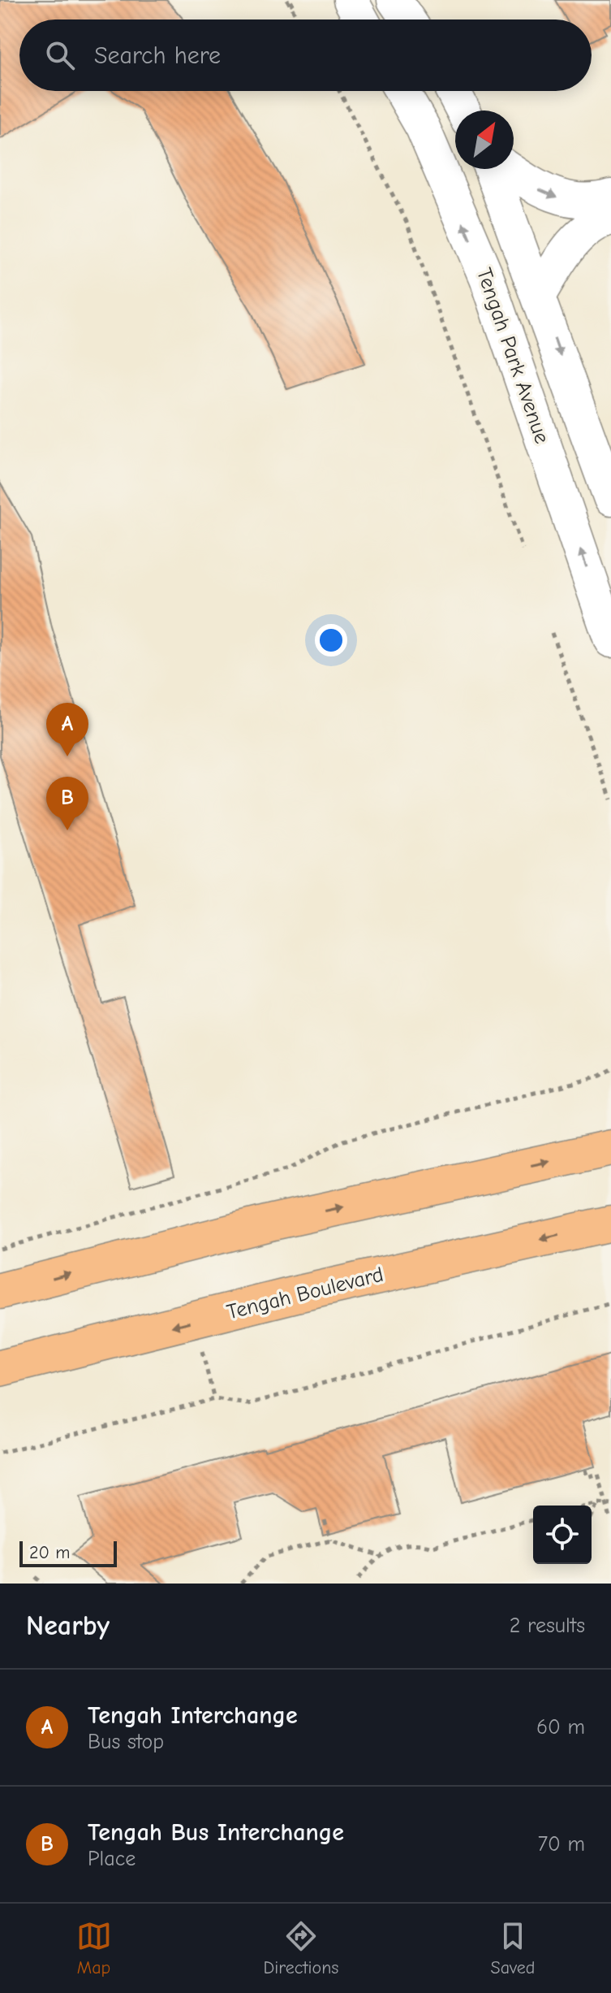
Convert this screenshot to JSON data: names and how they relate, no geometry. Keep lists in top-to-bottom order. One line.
{"streets":{"main road":["Tengah Boulevard"],"street":["Tengah Park Avenue"]},"scale_bar":"20 m","north":"top right","page":{"search":"Search here","pins":["A","B"],"scale":"20 m","heading":["Nearby","2 results"],"list":[{"mark":"A","name":"Tengah Interchange","note":"Bus stop","value":"60 m"},{"mark":"B","name":"Tengah Bus Interchange","note":"Place","value":"70 m"}],"nav":["Map","Directions","Saved"]}}
